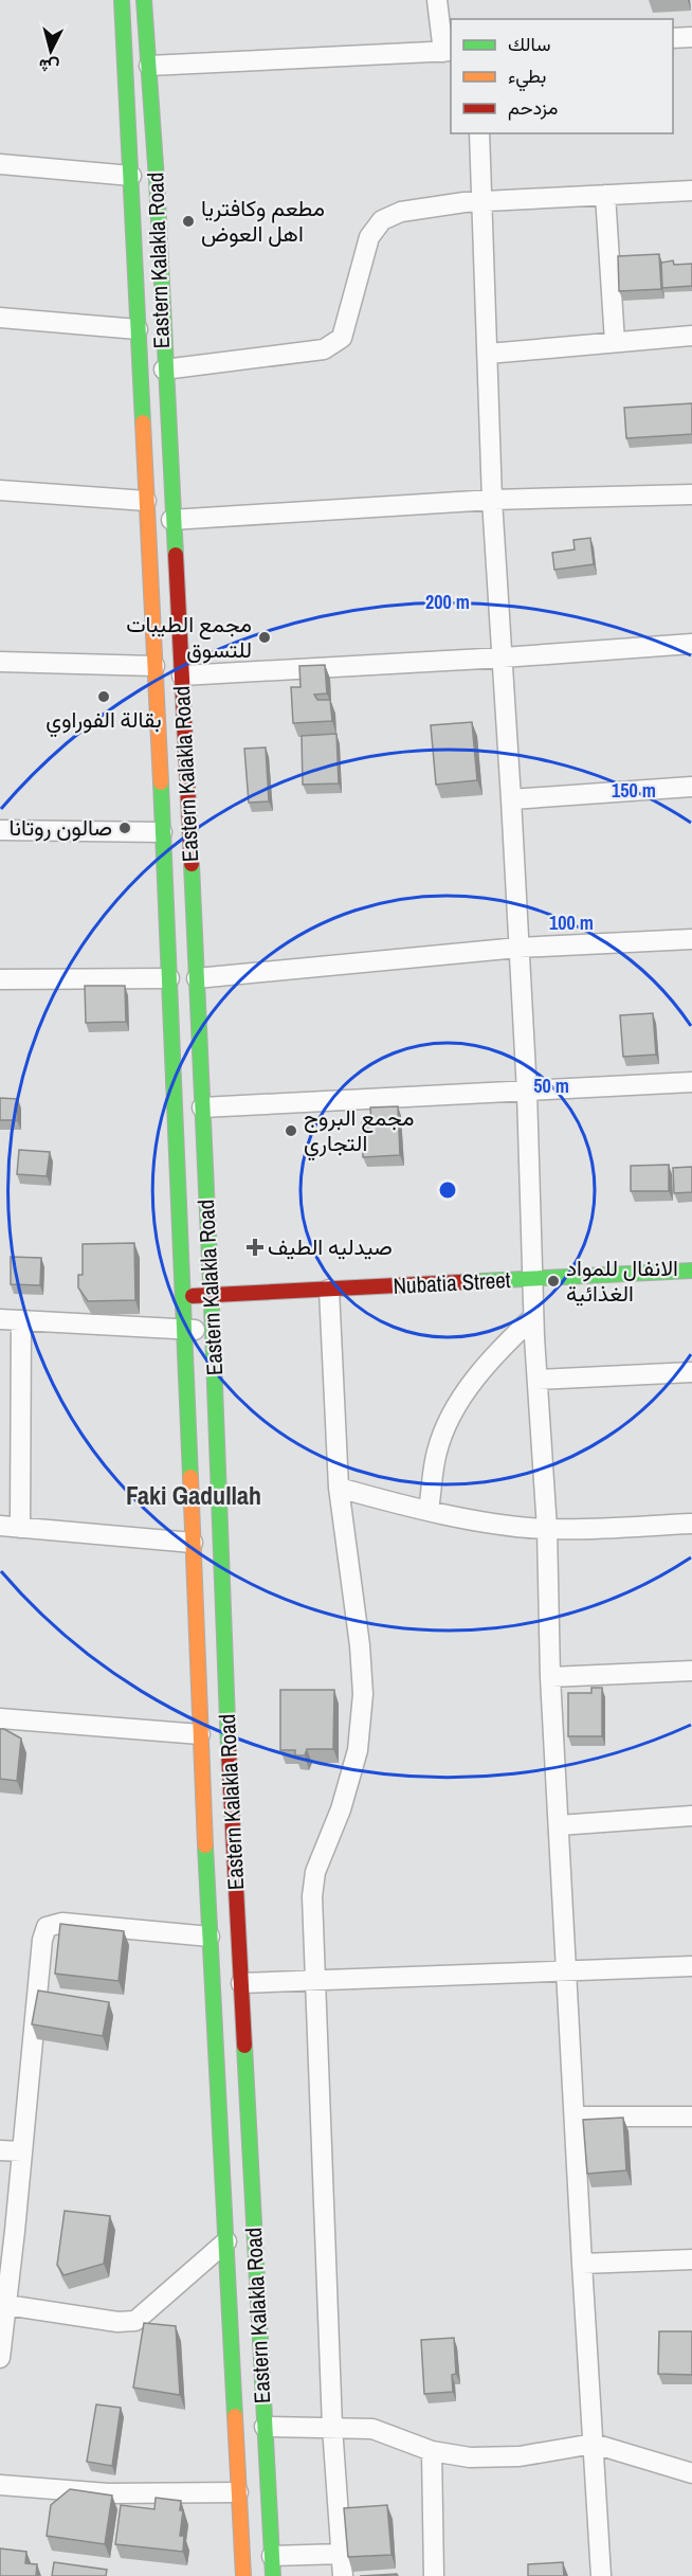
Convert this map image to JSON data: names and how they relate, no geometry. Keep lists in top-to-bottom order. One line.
{"streets":{"street":["Eastern Kalakla Road","Nubatia Street"]},"crossings":[["Eastern Kalakla Road","Nubatia Street"]],"districts":["Faki Gadullah"],"places":{"other":["مطعم وكافتريا اهل العوض","مجمع الطيبات للتسوق","بقالة الفوراوي","صالون روتانا","مجمع البروج التجاري","الانفال للمواد الغذائية"],"health":["صيدليه الطيف"]},"legend":["سالك","بطيء","مزدحم"],"north":"bottom","rings":["200 m","150 m","100 m","50 m"]}
